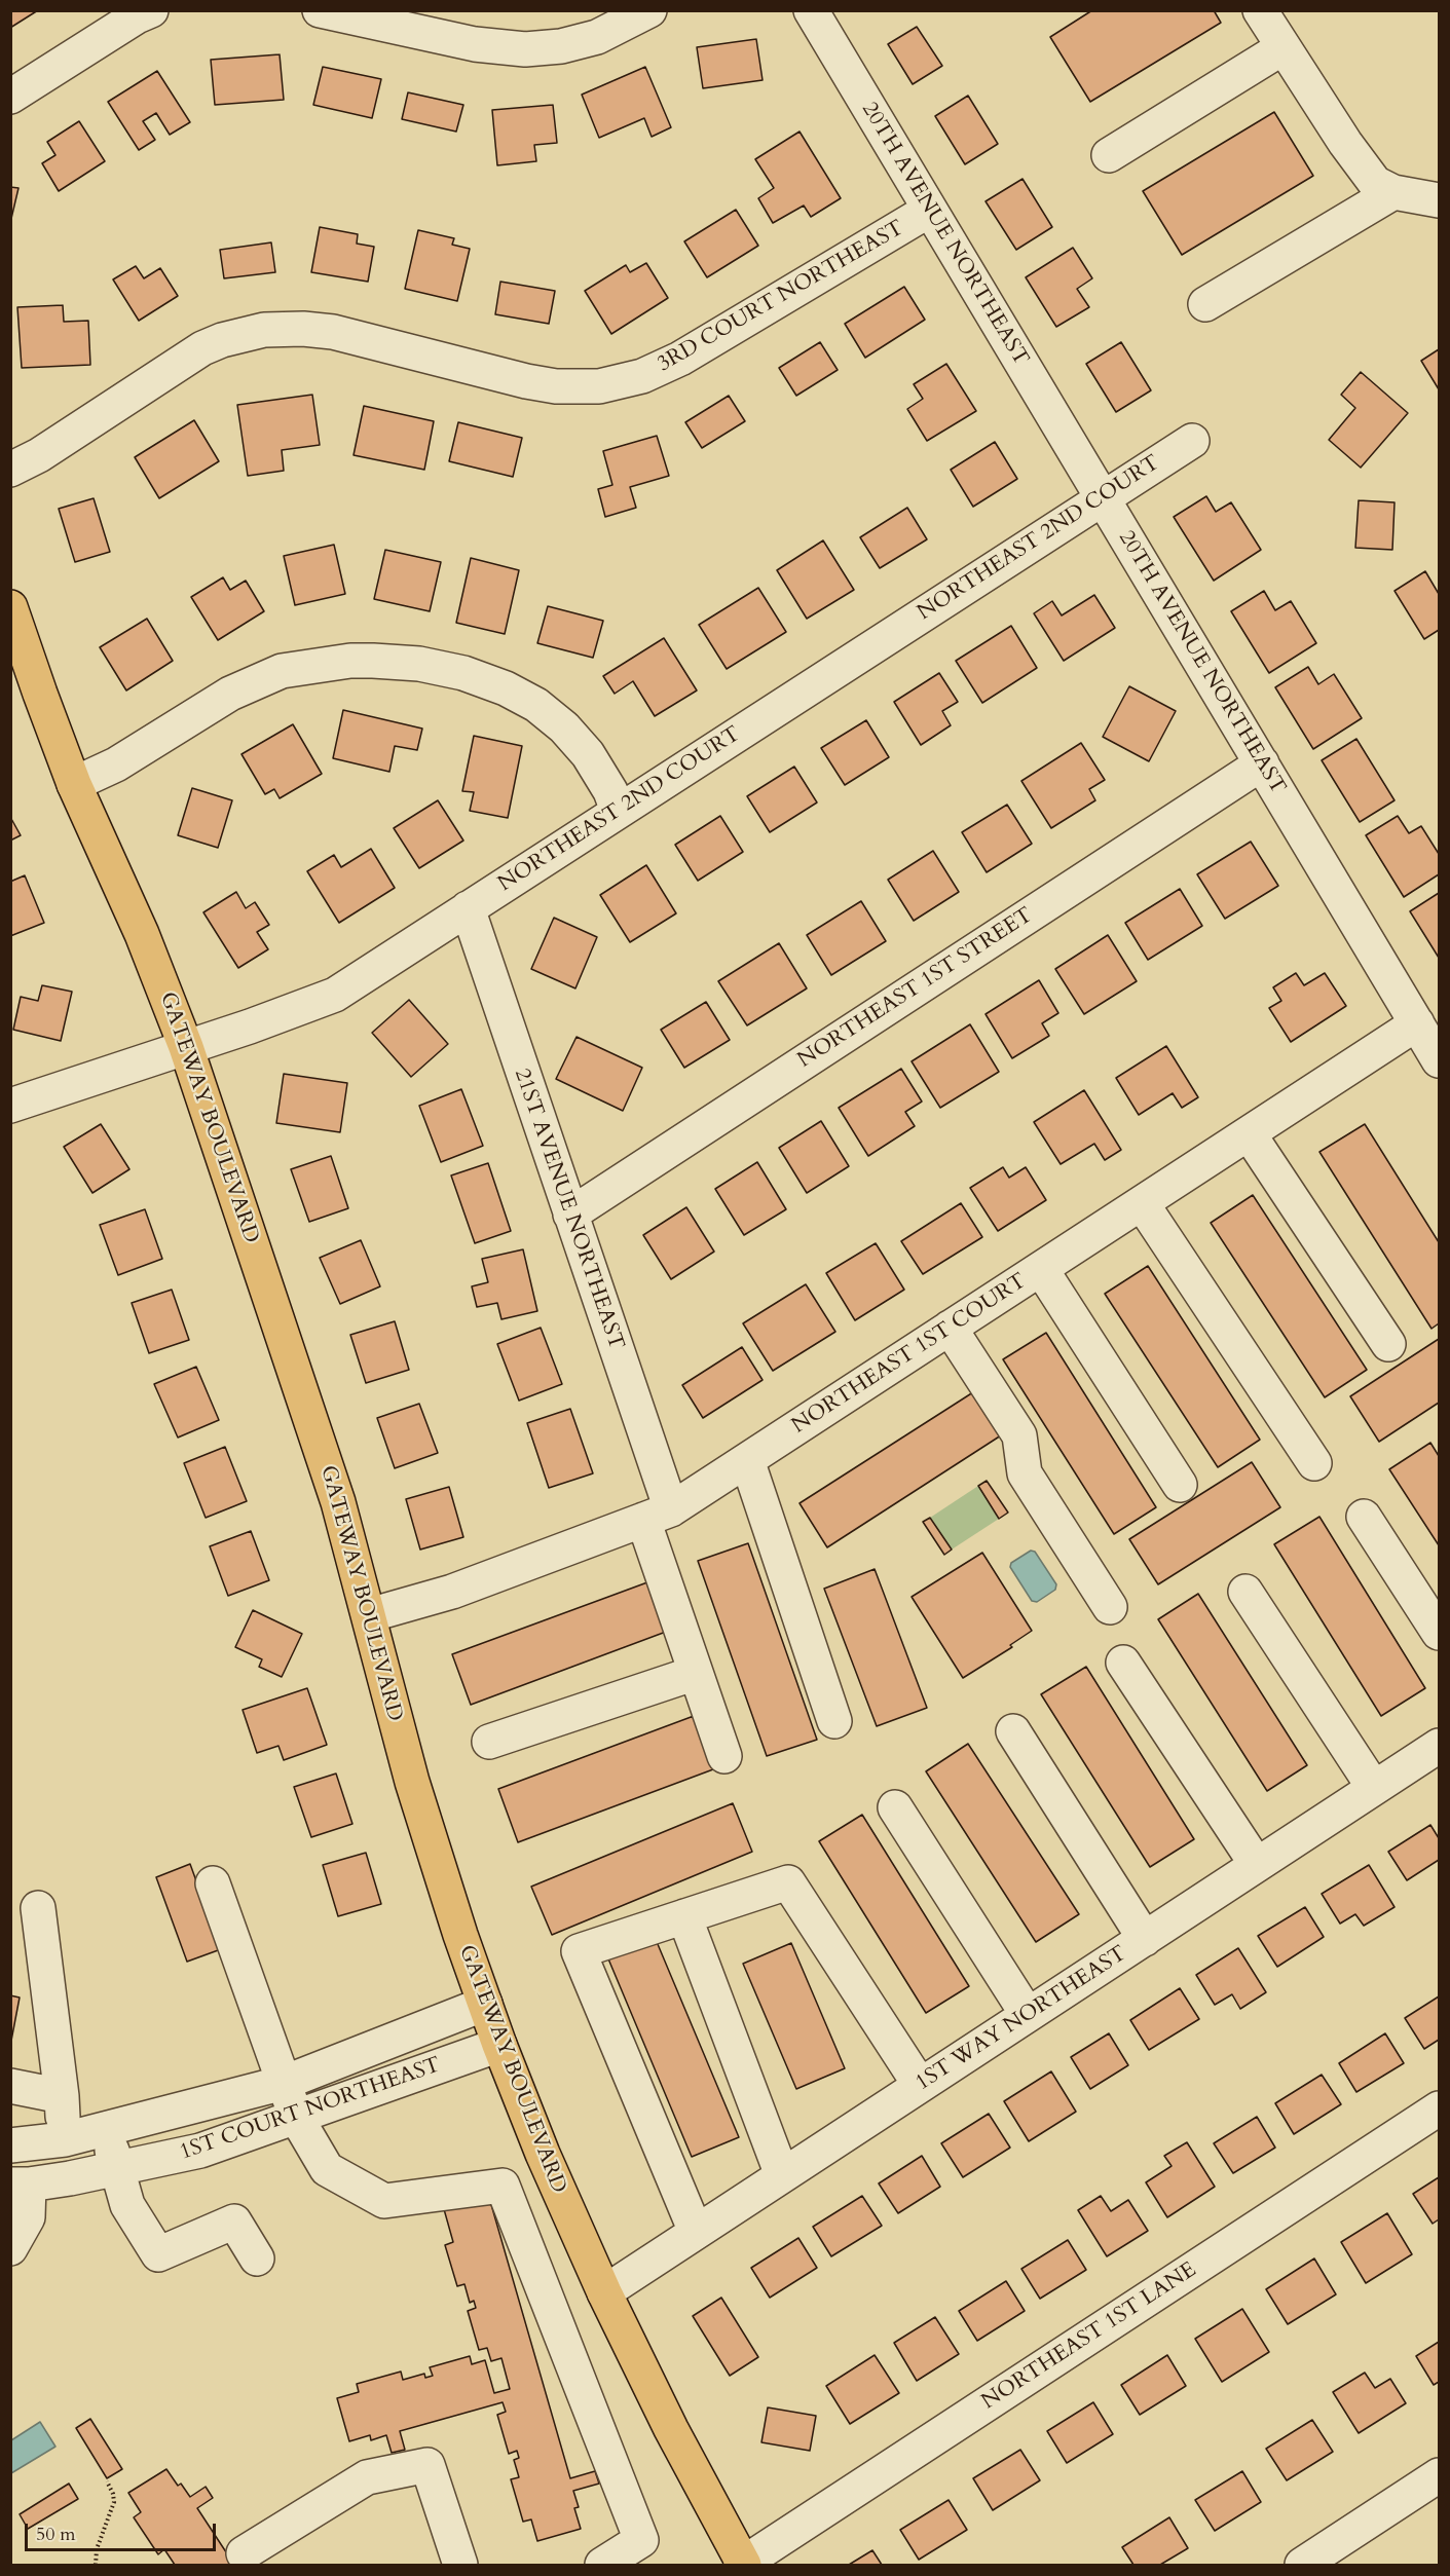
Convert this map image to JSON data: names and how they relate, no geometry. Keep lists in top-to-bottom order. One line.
{"streets":{"main road":["GATEWAY BOULEVARD"],"street":["20TH AVENUE NORTHEAST","3RD COURT NORTHEAST","NORTHEAST 2ND COURT","NORTHEAST 1ST STREET","21ST AVENUE NORTHEAST","NORTHEAST 1ST COURT","1ST WAY NORTHEAST","1ST COURT NORTHEAST","NORTHEAST 1ST LANE"]},"crossings":[["20TH AVENUE NORTHEAST","3RD COURT NORTHEAST"],["20TH AVENUE NORTHEAST","NORTHEAST 2ND COURT"],["20TH AVENUE NORTHEAST","NORTHEAST 1ST STREET"],["20TH AVENUE NORTHEAST","NORTHEAST 1ST COURT"],["NORTHEAST 2ND COURT","GATEWAY BOULEVARD"],["NORTHEAST 2ND COURT","21ST AVENUE NORTHEAST"],["NORTHEAST 1ST STREET","21ST AVENUE NORTHEAST"],["GATEWAY BOULEVARD","NORTHEAST 1ST COURT"],["GATEWAY BOULEVARD","1ST WAY NORTHEAST"],["GATEWAY BOULEVARD","1ST COURT NORTHEAST"],["GATEWAY BOULEVARD","NORTHEAST 1ST LANE"],["21ST AVENUE NORTHEAST","NORTHEAST 1ST COURT"]],"scale_bar":"50 m"}
